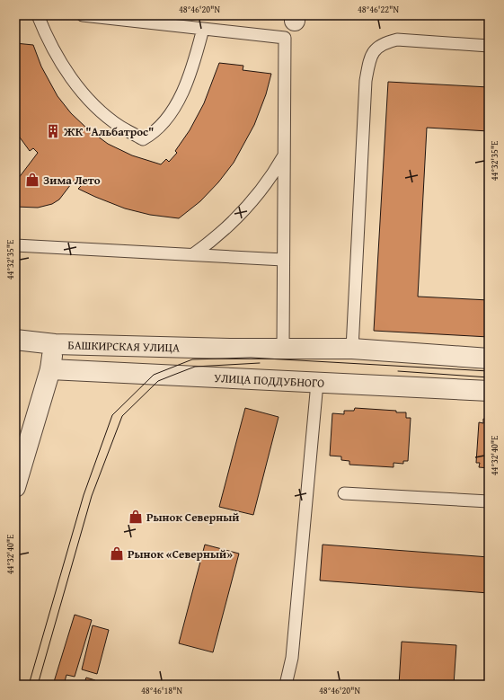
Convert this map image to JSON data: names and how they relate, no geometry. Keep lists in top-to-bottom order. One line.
{"streets":{"street":["БАШКИРСКАЯ УЛИЦА","УЛИЦА ПОДДУБНОГО"]},"places":{"building":["ЖК \"Альбатрос\""],"shop":["Зима Лето","Рынок Северный","Рынок «Северный»"]},"coordinates":["48°46'20\"N","48°46'22\"N","44°32'35\"E","44°32'40\"E","48°46'18\"N"]}
